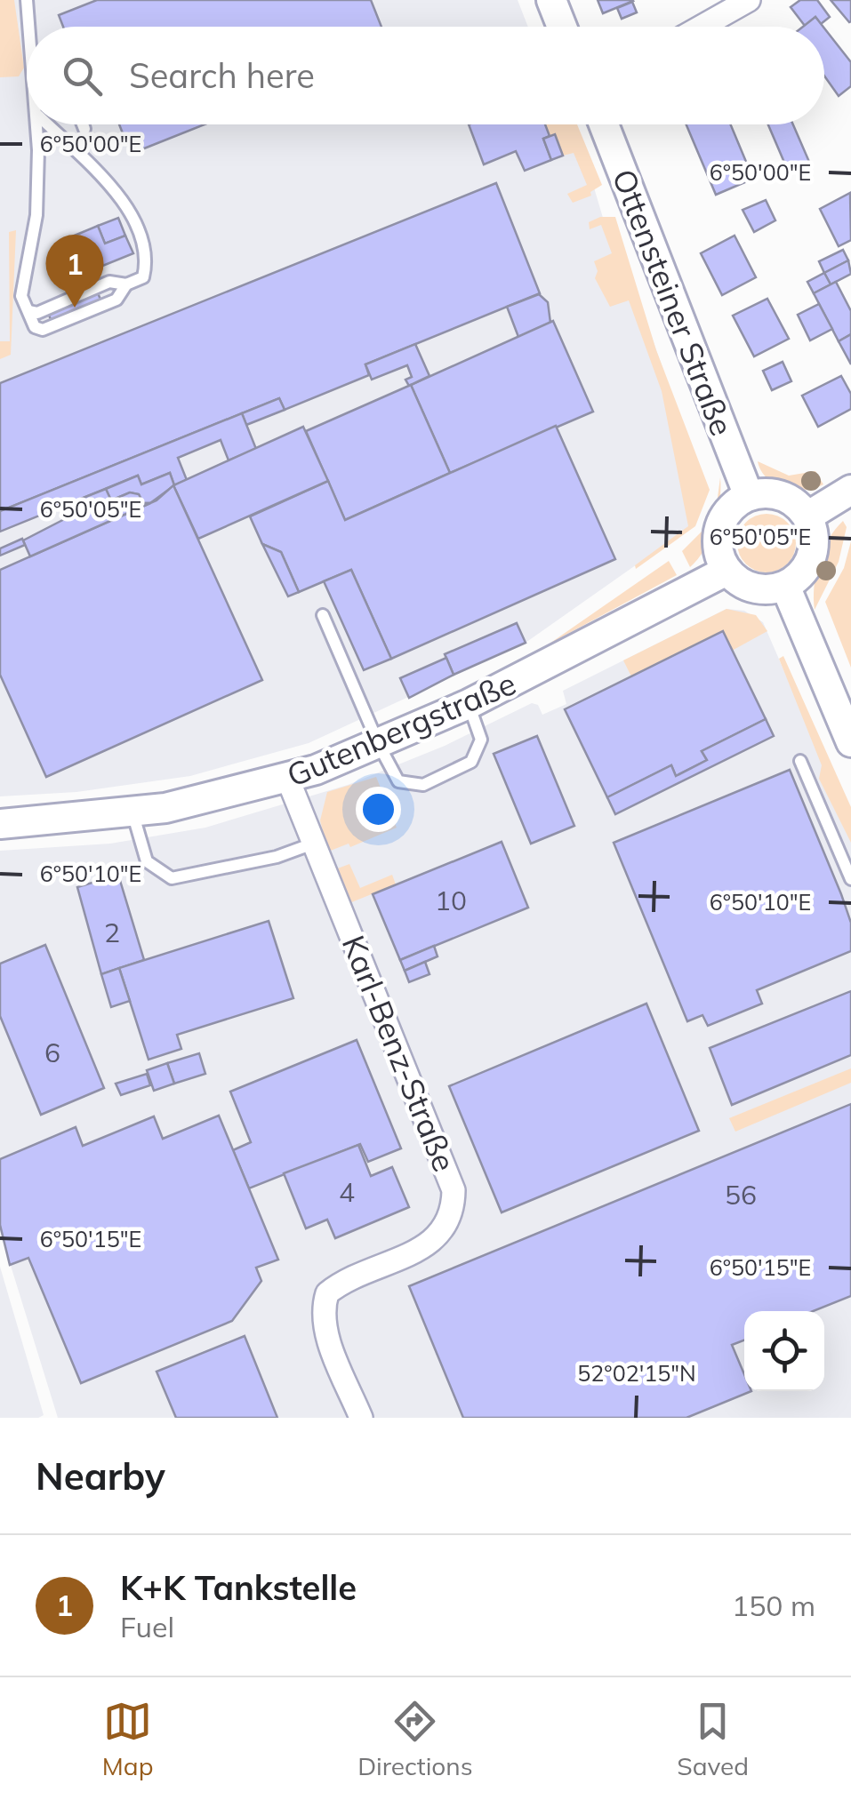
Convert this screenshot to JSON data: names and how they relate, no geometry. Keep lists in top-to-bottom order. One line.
{"streets":{"street":["Ottensteiner Straße","Gutenbergstraße","Karl-Benz-Straße"]},"crossings":[["Ottensteiner Straße","Gutenbergstraße"],["Gutenbergstraße","Karl-Benz-Straße"]],"house_numbers":["10","2","6","4","56"],"page":{"search":"Search here","pins":"1","heading":"Nearby","list":[{"mark":"1","name":"K+K Tankstelle","note":"Fuel","value":"150 m"}],"nav":["Map","Directions","Saved"]},"coordinates":["6°50'00\"E","6°50'05\"E","6°50'10\"E","6°50'15\"E","52°02'15\"N"]}
